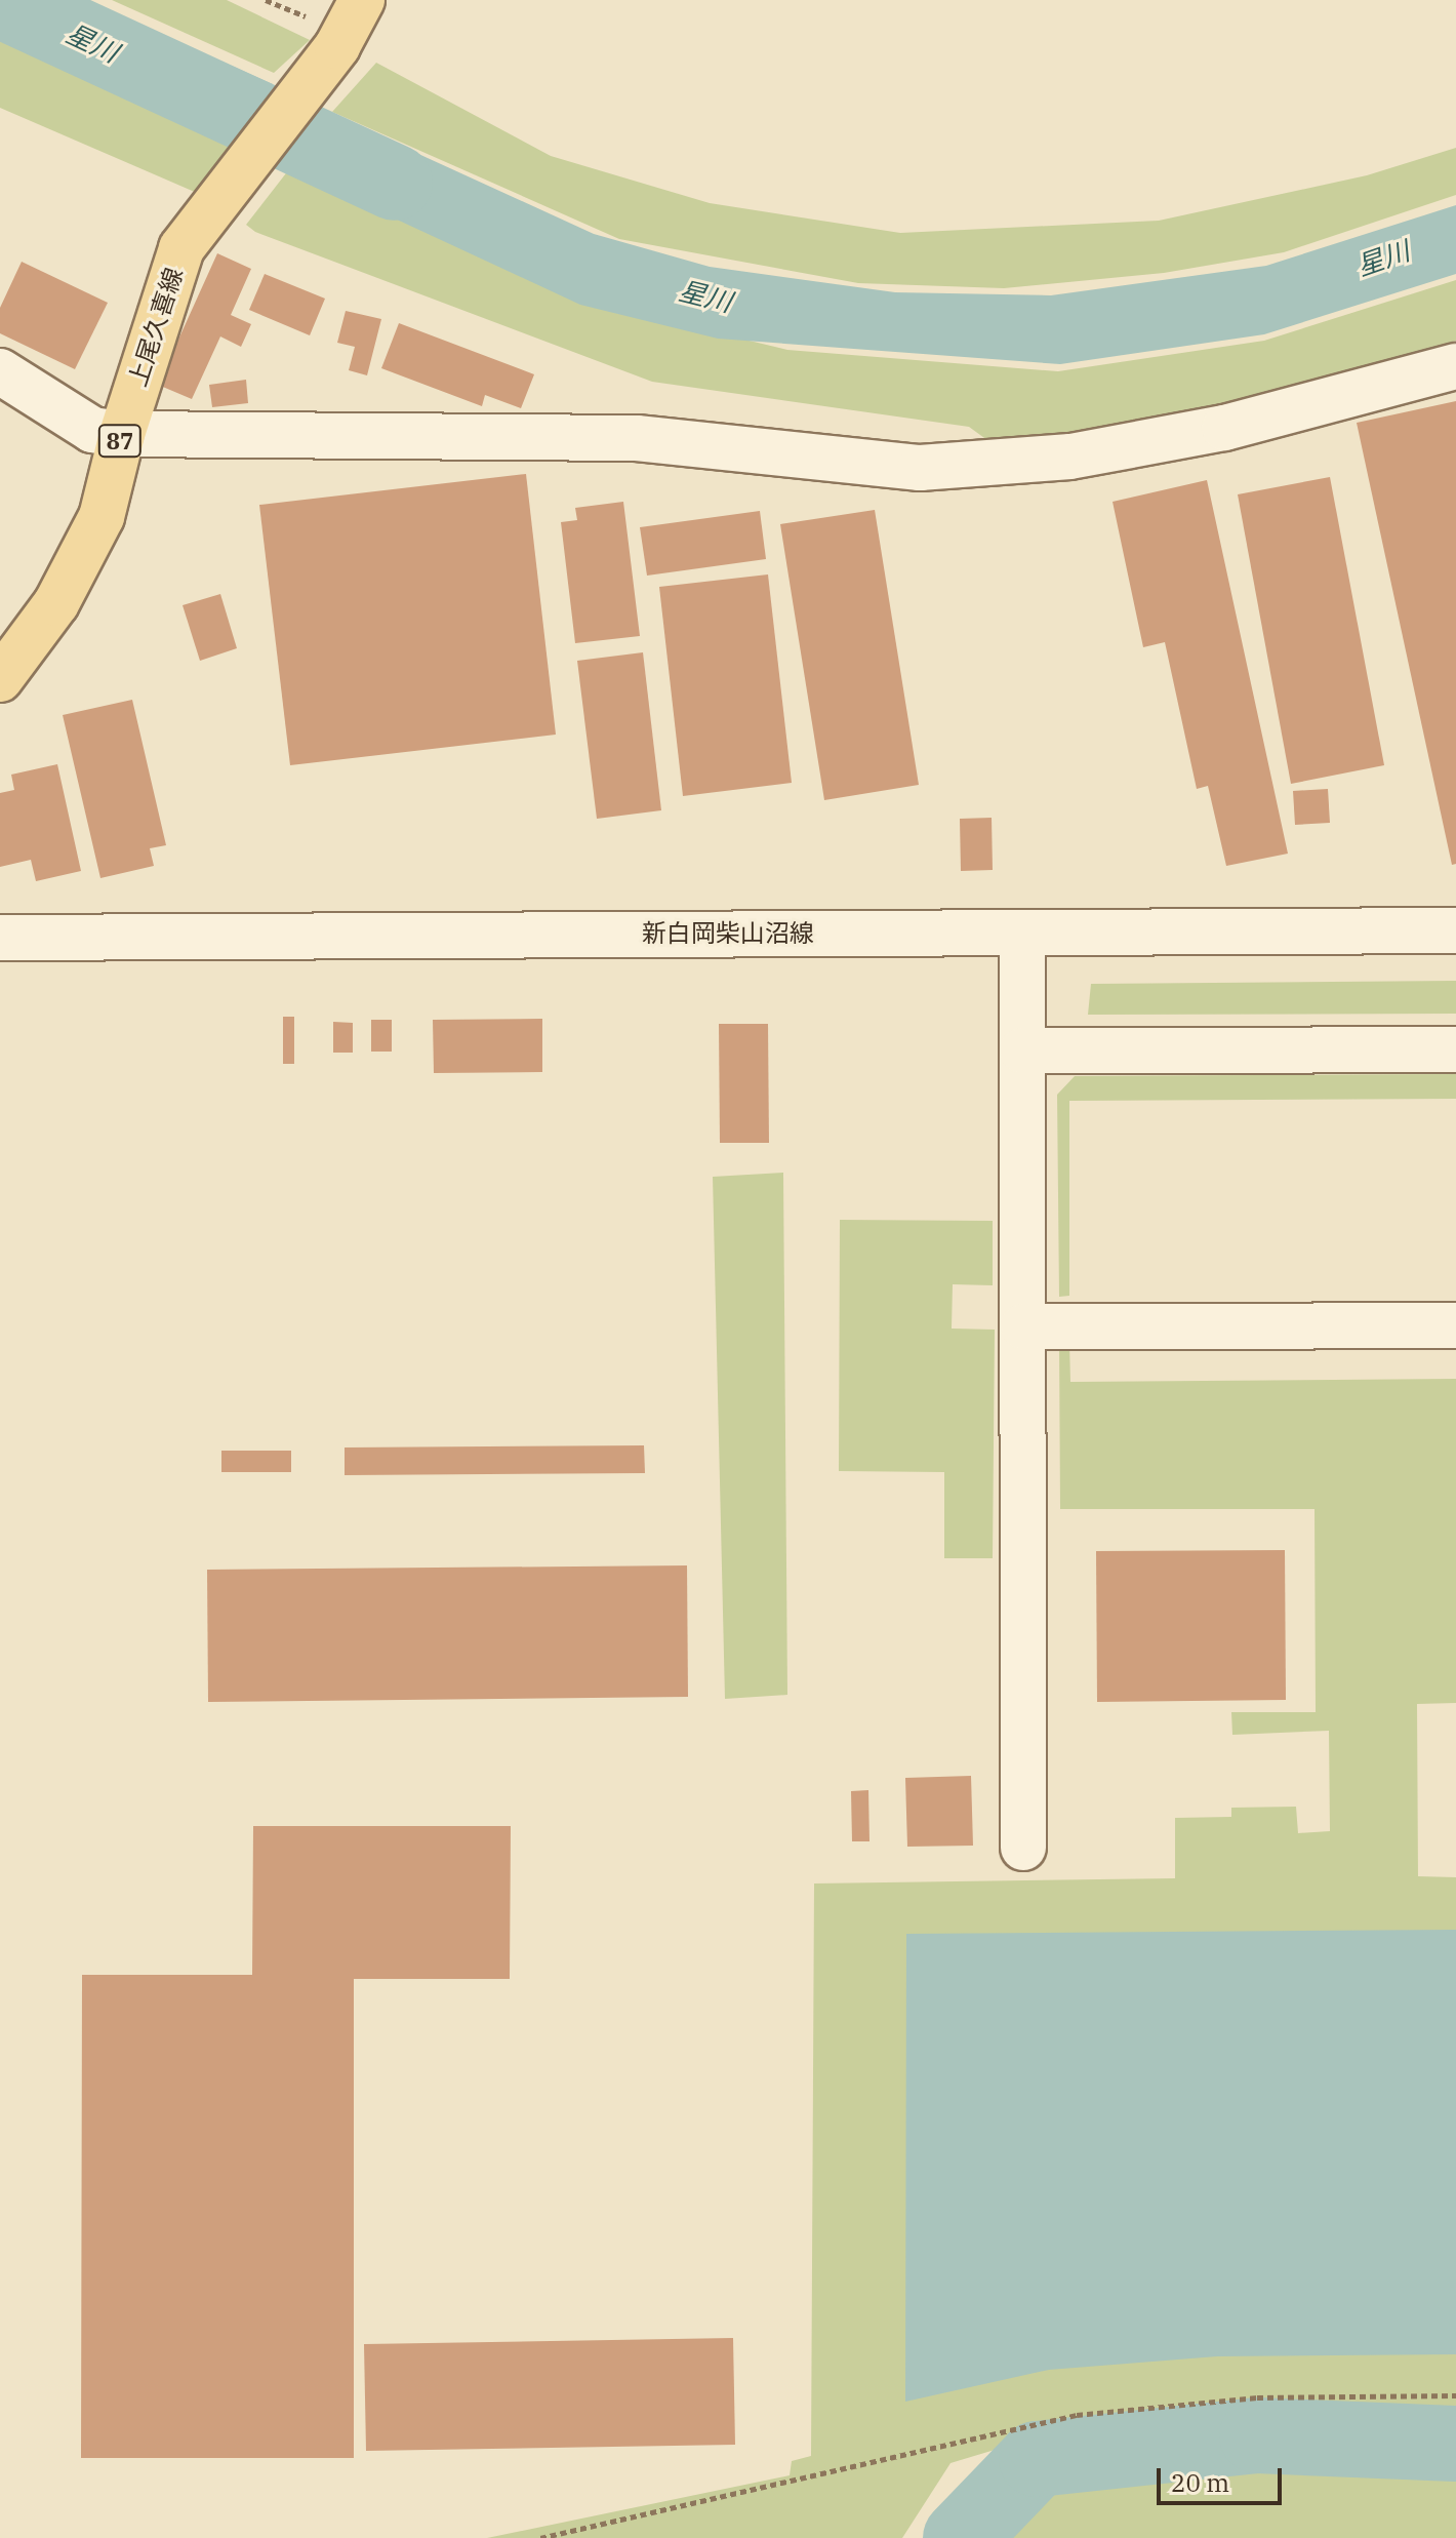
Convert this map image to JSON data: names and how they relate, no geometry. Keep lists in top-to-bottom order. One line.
{"streets":{"main road":["上尾久喜線","87"],"street":["新白岡柴山沼線"]},"water":["星川"],"scale_bar":"20 m"}
